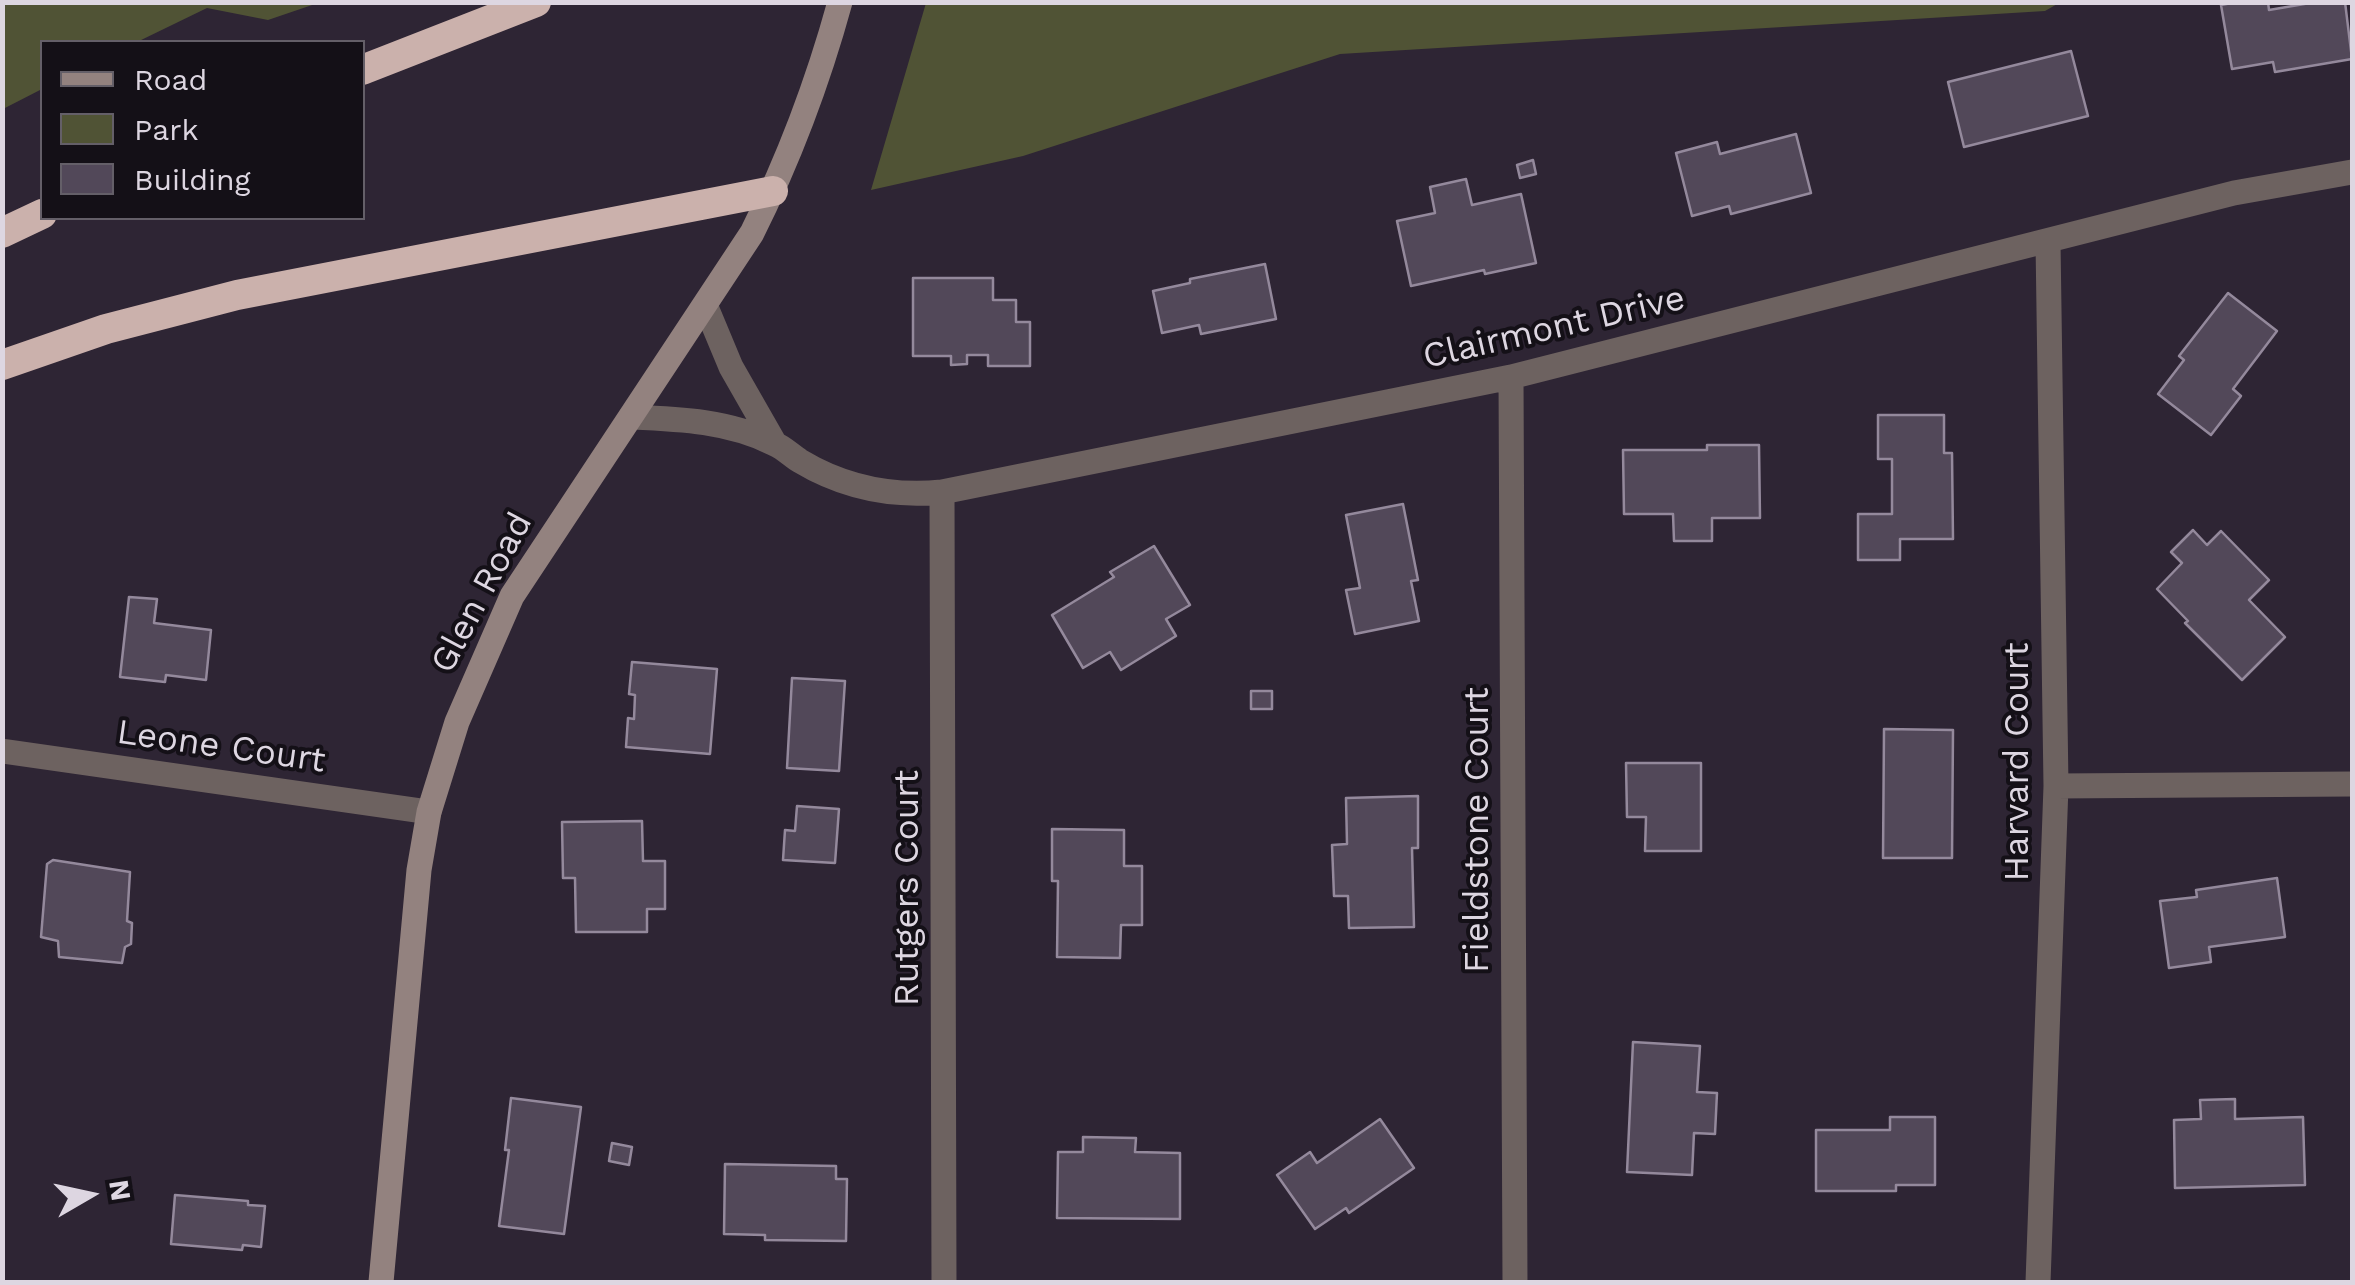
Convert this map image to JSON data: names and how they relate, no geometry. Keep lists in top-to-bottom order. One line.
{"streets":{"main road":["Glen Road"],"street":["Clairmont Drive","Leone Court","Harvard Court","Fieldstone Court","Rutgers Court"]},"crossings":[["Clairmont Drive","Glen Road"],["Clairmont Drive","Harvard Court"],["Clairmont Drive","Fieldstone Court"],["Clairmont Drive","Rutgers Court"],["Glen Road","Leone Court"]],"legend":["Road","Park","Building"],"north":"right"}
